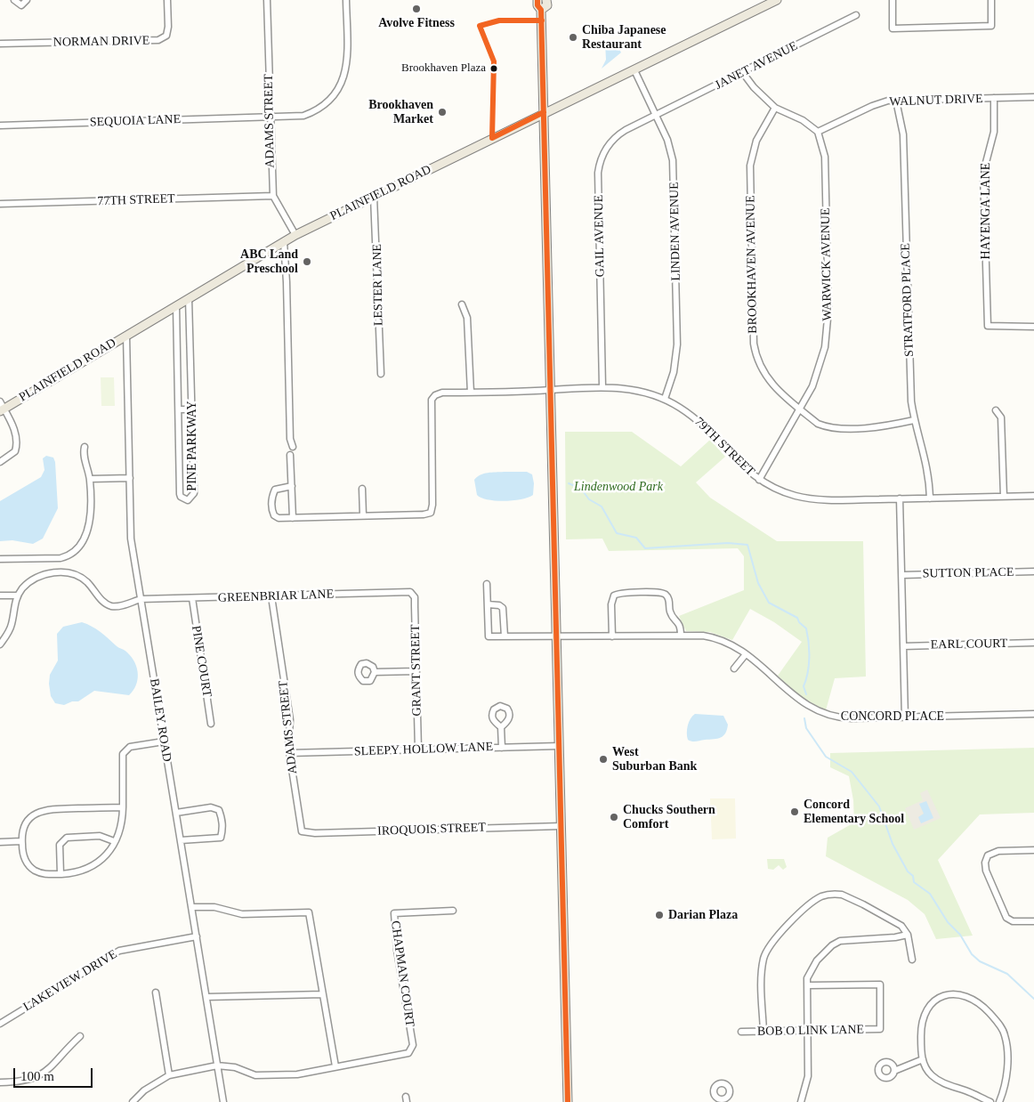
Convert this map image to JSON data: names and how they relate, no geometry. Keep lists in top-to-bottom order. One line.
{"streets":{"main road":["PLAINFIELD ROAD"],"street":["NORMAN DRIVE","JANET AVENUE","WALNUT DRIVE","SEQUOIA LANE","ADAMS STREET","77TH STREET","HAYENGA LANE","LINDEN AVENUE","GAIL AVENUE","BROOKHAVEN AVENUE","WARWICK AVENUE","LESTER LANE","STRATFORD PLACE","PINE PARKWAY","79TH STREET","SUTTON PLACE","GREENBRIAR LANE","EARL COURT","PINE COURT","GRANT STREET","CONCORD PLACE","BAILEY ROAD","SLEEPY HOLLOW LANE","IROQUOIS STREET","CHAPMAN COURT","LAKEVIEW DRIVE","BOB O LINK LANE"]},"crossings":[["JANET AVENUE","LINDEN AVENUE"],["JANET AVENUE","GAIL AVENUE"],["WALNUT DRIVE","HAYENGA LANE"],["WALNUT DRIVE","WARWICK AVENUE"],["WALNUT DRIVE","STRATFORD PLACE"],["SEQUOIA LANE","ADAMS STREET"],["ADAMS STREET","PLAINFIELD ROAD"],["ADAMS STREET","77TH STREET"],["ADAMS STREET","GREENBRIAR LANE"],["ADAMS STREET","SLEEPY HOLLOW LANE"],["ADAMS STREET","IROQUOIS STREET"],["PLAINFIELD ROAD","LINDEN AVENUE"],["PLAINFIELD ROAD","LESTER LANE"],["PLAINFIELD ROAD","PINE PARKWAY"],["PLAINFIELD ROAD","BAILEY ROAD"],["LINDEN AVENUE","GAIL AVENUE"],["LINDEN AVENUE","79TH STREET"],["GAIL AVENUE","79TH STREET"],["BROOKHAVEN AVENUE","WARWICK AVENUE"],["BROOKHAVEN AVENUE","STRATFORD PLACE"],["WARWICK AVENUE","79TH STREET"],["STRATFORD PLACE","79TH STREET"],["GREENBRIAR LANE","PINE COURT"],["GREENBRIAR LANE","GRANT STREET"],["GREENBRIAR LANE","BAILEY ROAD"],["GRANT STREET","SLEEPY HOLLOW LANE"],["BAILEY ROAD","LAKEVIEW DRIVE"]],"parks":["Lindenwood Park"],"places":["Avolve Fitness","Chiba Japanese Restaurant","Brookhaven Plaza","Brookhaven Market","ABC Land Preschool","West Suburban Bank","Concord Elementary School","Chucks Southern Comfort","Darian Plaza"],"scale_bar":"100 m"}
